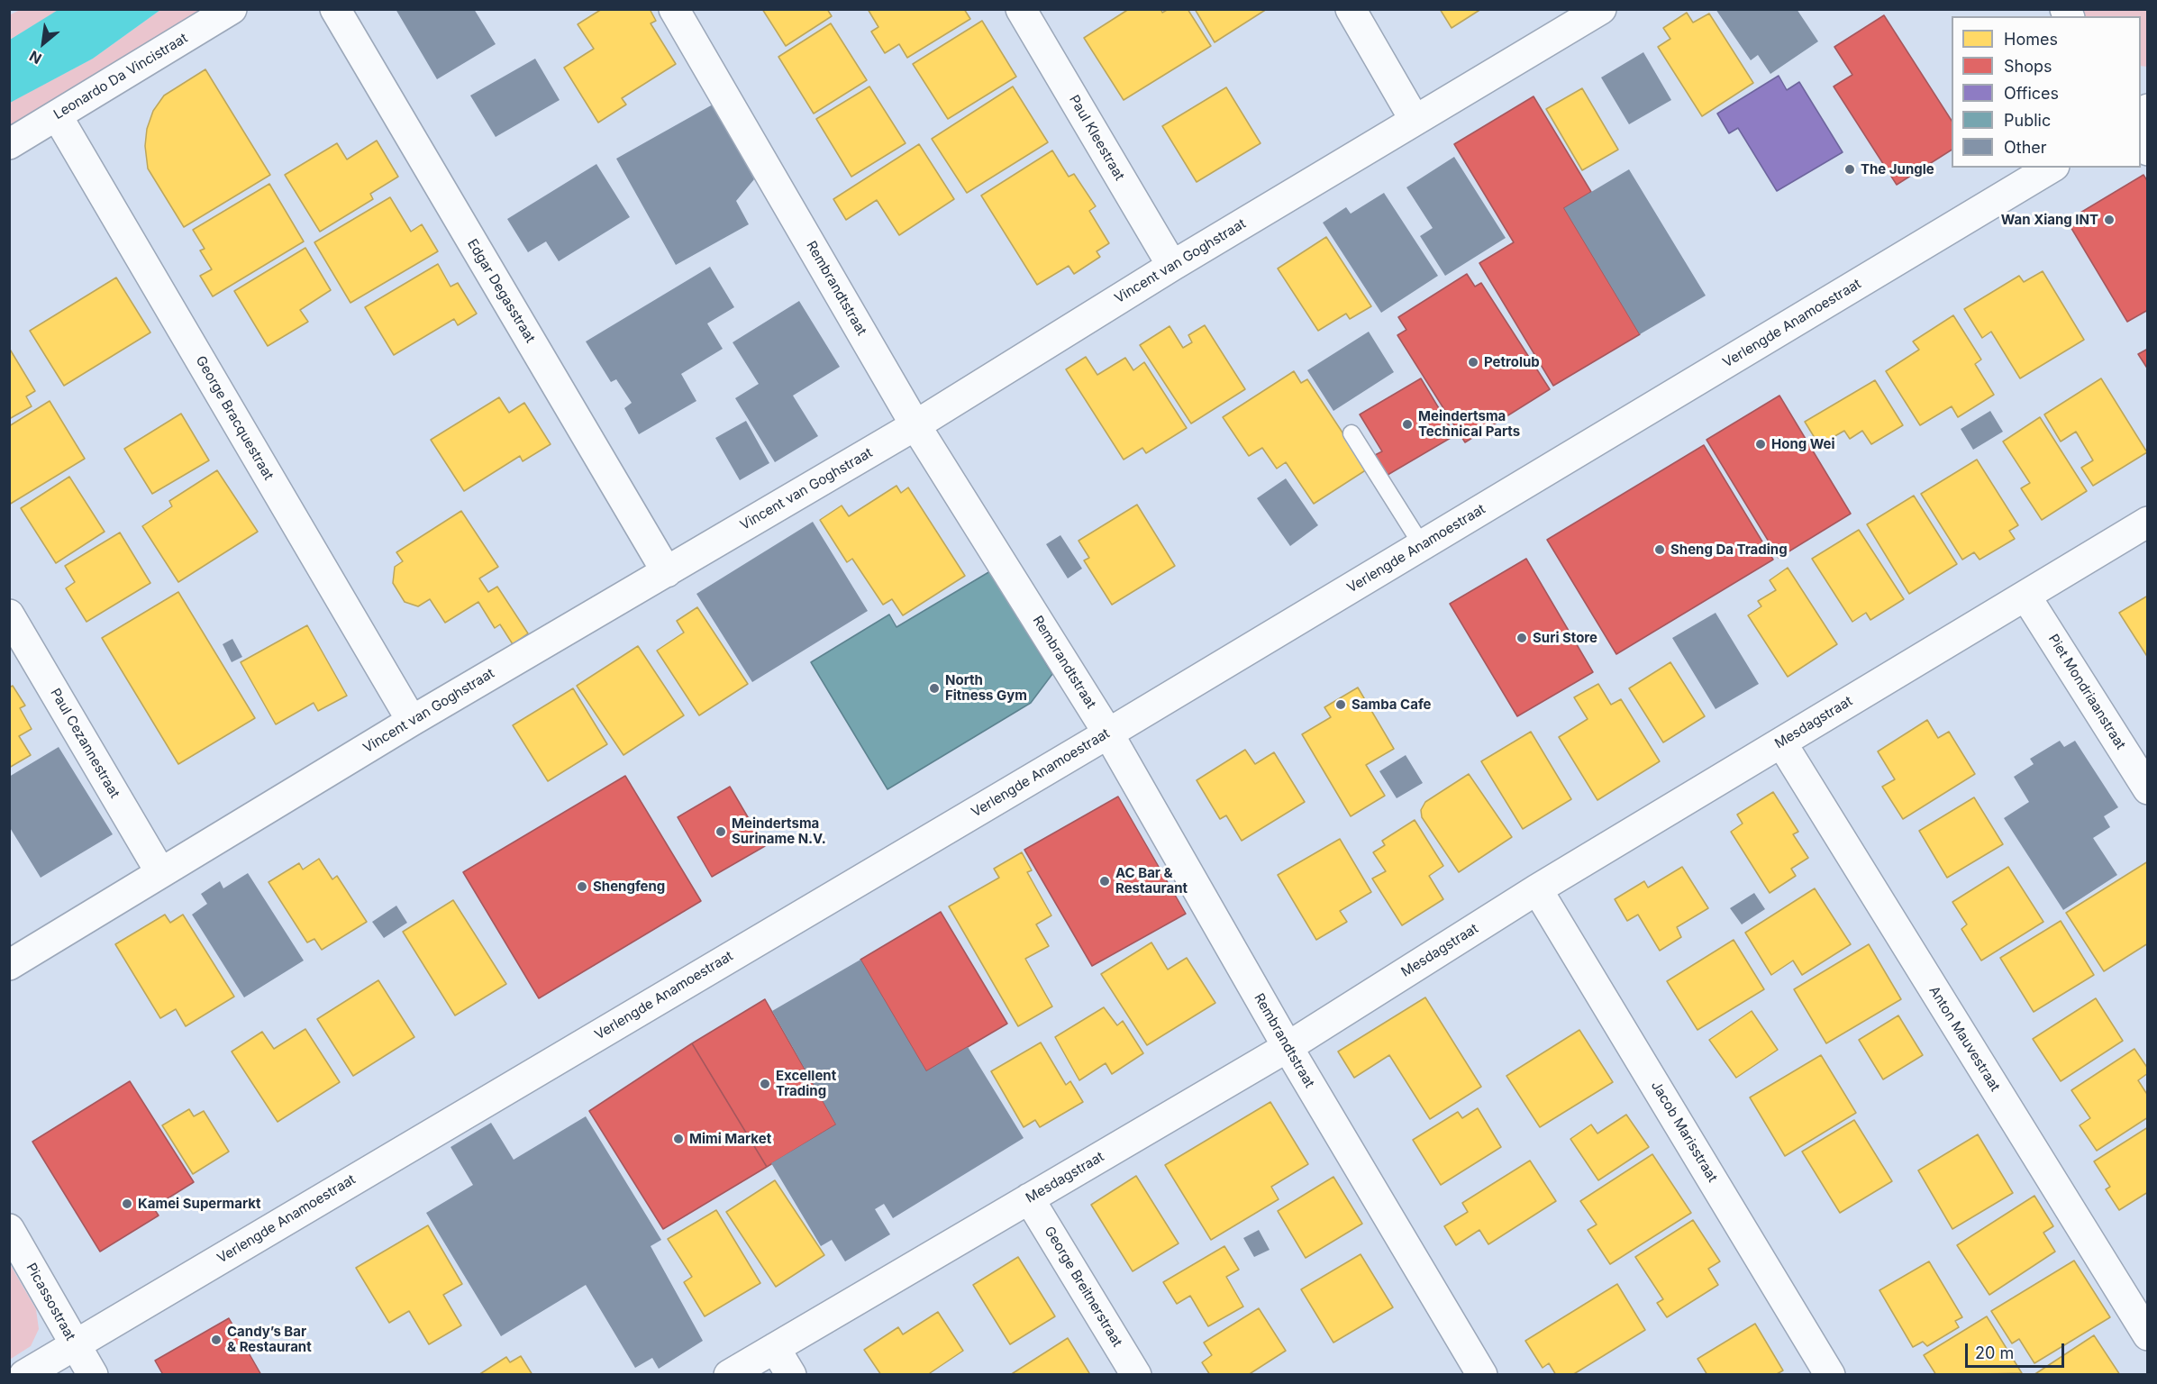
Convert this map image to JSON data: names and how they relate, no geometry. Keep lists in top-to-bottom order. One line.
{"streets":{"street":["Leonardo Da Vincistraat","Paul Kleestraat","Vincent van Goghstraat","Rembrandtstraat","Edgar Degasstraat","Verlengde Anamoestraat","George Bracquestraat","Piet Mondriaanstraat","Mesdagstraat","Paul Cezannestraat","Anton Mauvestraat","Jacob Marisstraat","George Breitnerstraat","Picassostraat"]},"crossings":[["Leonardo Da Vincistraat","George Bracquestraat"],["Paul Kleestraat","Vincent van Goghstraat"],["Vincent van Goghstraat","Rembrandtstraat"],["Vincent van Goghstraat","Edgar Degasstraat"],["Vincent van Goghstraat","George Bracquestraat"],["Vincent van Goghstraat","Paul Cezannestraat"],["Rembrandtstraat","Verlengde Anamoestraat"],["Rembrandtstraat","Mesdagstraat"],["Verlengde Anamoestraat","Picassostraat"],["Piet Mondriaanstraat","Mesdagstraat"],["Mesdagstraat","Anton Mauvestraat"],["Mesdagstraat","Jacob Marisstraat"],["Mesdagstraat","George Breitnerstraat"]],"places":["The Jungle","Wan Xiang INT","Petrolub","Meindertsma Technical Parts","Hong Wei","Sheng Da Trading","Suri Store","North Fitness Gym","Samba Cafe","Meindertsma Suriname N.V.","AC Bar & Restaurant","Shengfeng","Excellent Trading","Mimi Market","Kamei Supermarkt","Candy’s Bar & Restaurant"],"legend":["Homes","Shops","Offices","Public","Other"],"scale_bar":"20 m","north":"bottom left"}
